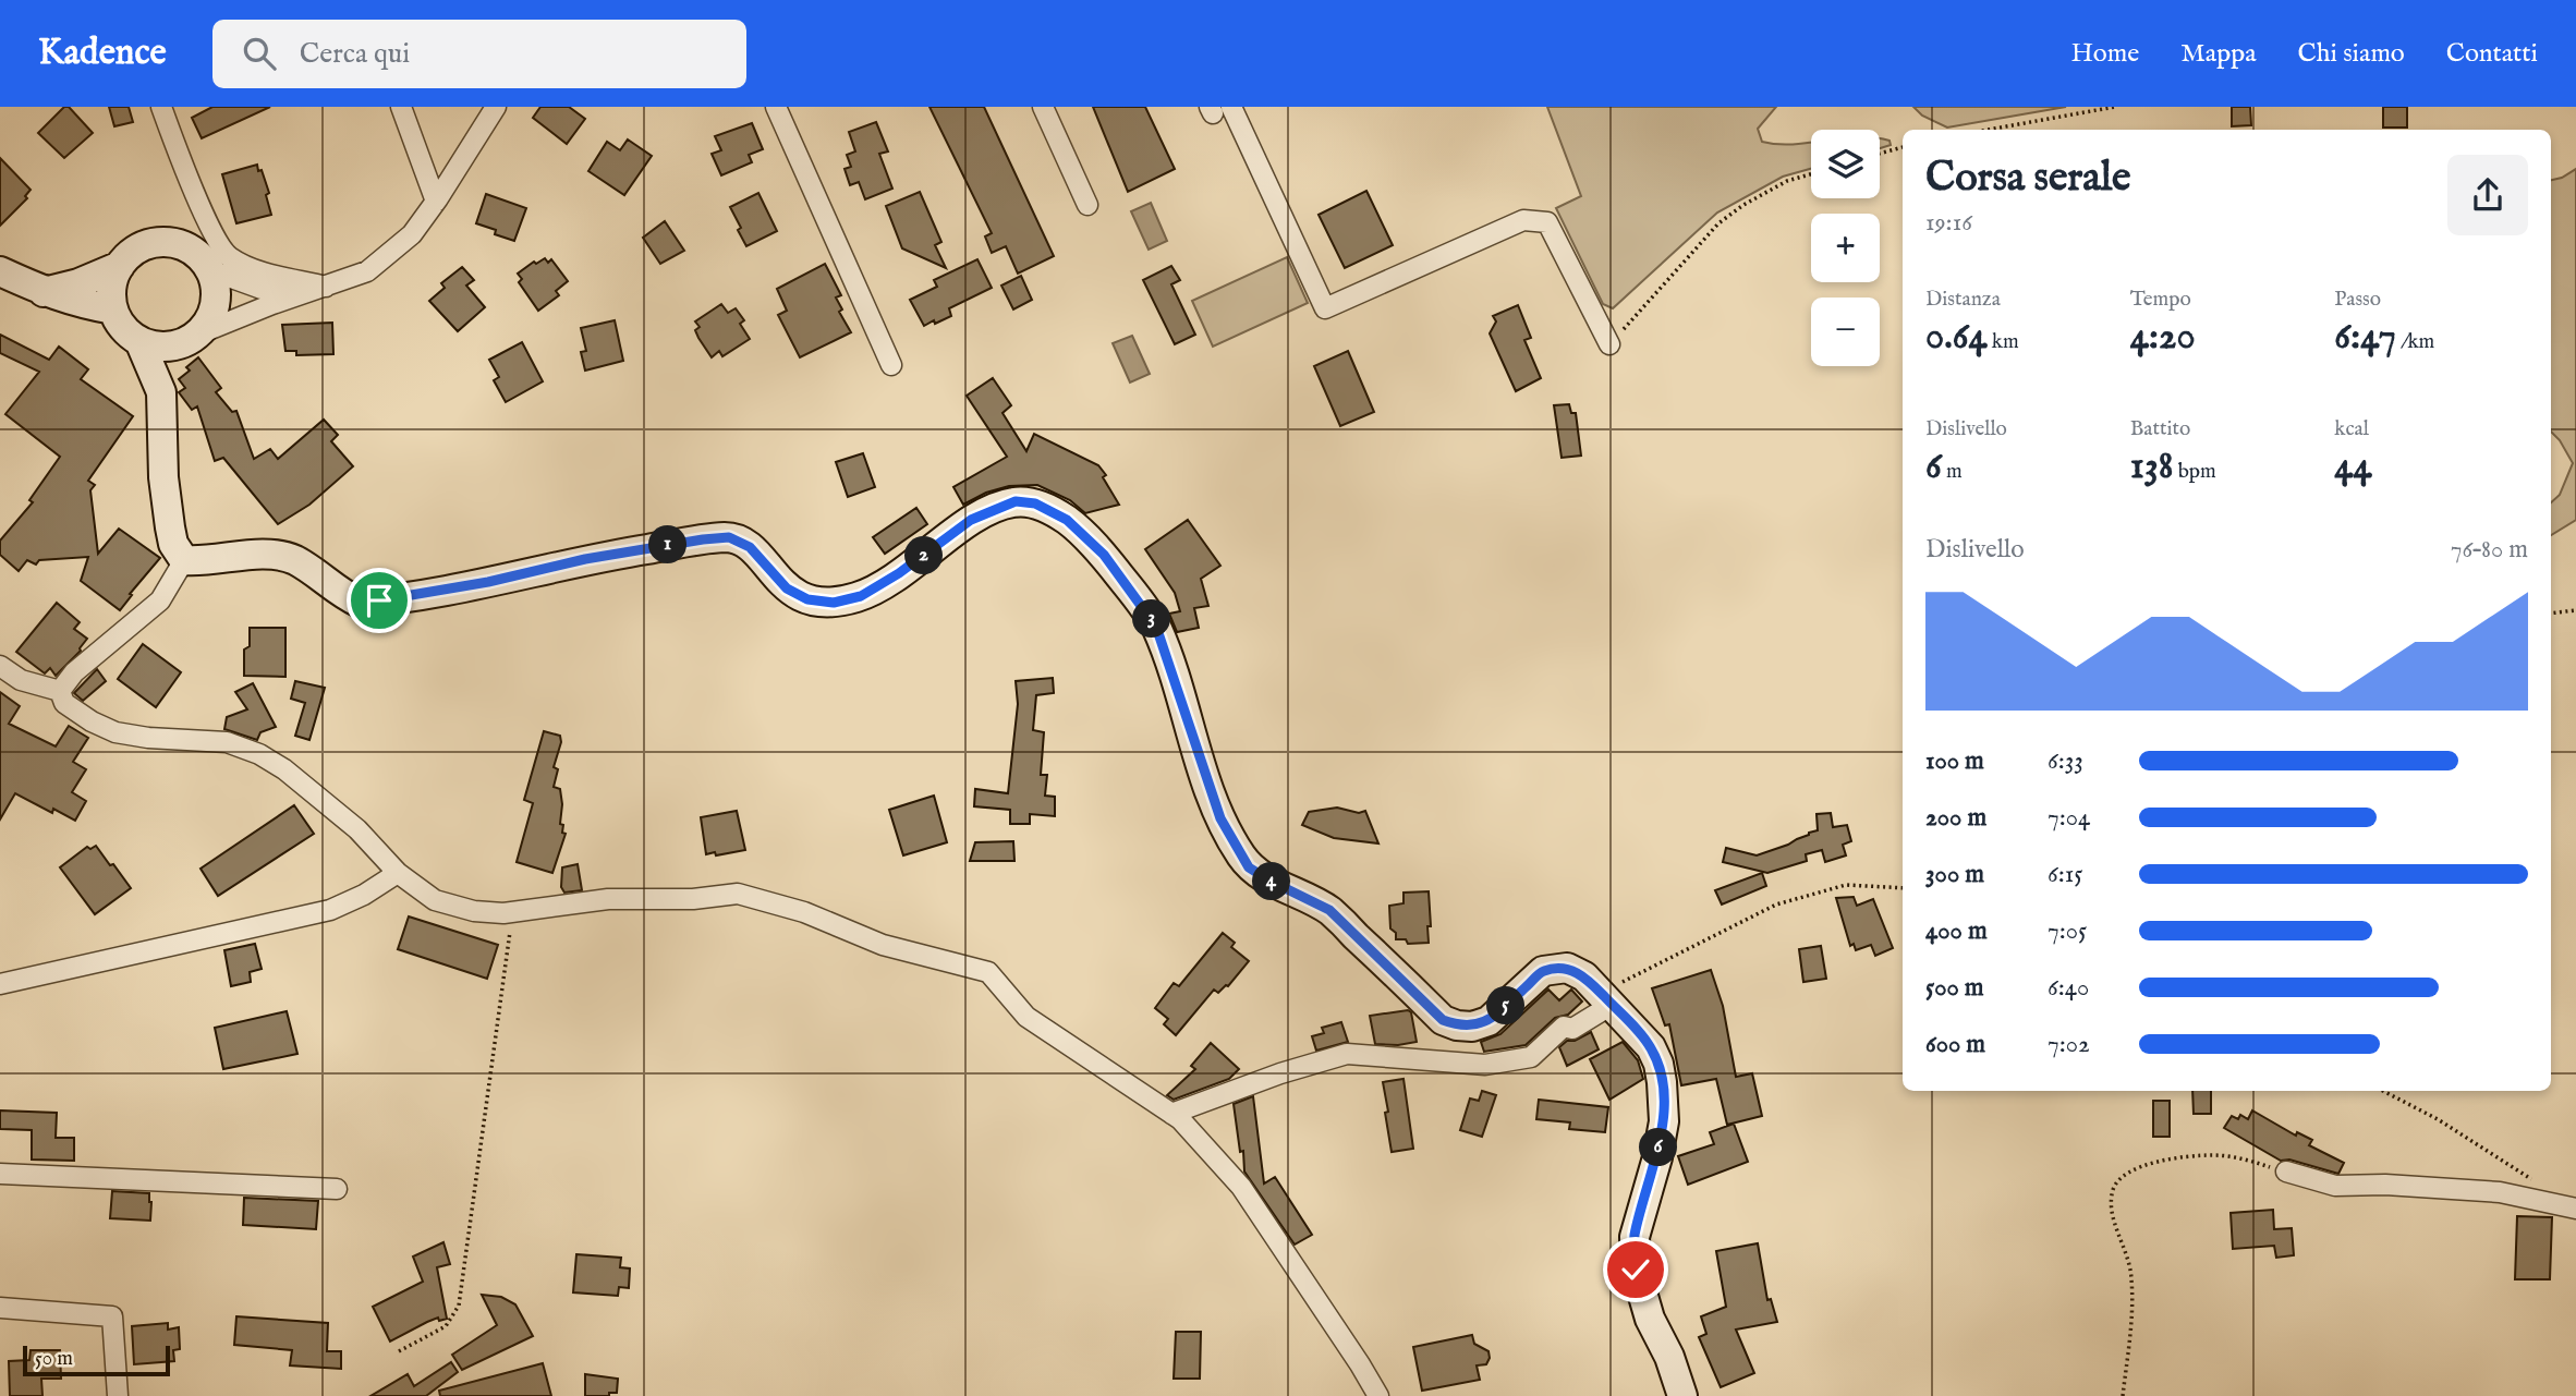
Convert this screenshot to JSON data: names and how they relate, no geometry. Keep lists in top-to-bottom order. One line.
{"scale_bar":"50 m","page":{"header":"Kadence","search":"Cerca qui","nav":["Home","Mappa","Chi siamo","Contatti"],"map_buttons":["+","−"],"heading":["Corsa serale","19:16"],"stats":[["Distanza","0.64 km"],["Tempo","4:20"],["Passo","6:47 /km"],["Dislivello","6 m"],["Battito","138 bpm"],["kcal","44"]],"chart":["Dislivello","76–80 m"],"pins":["1","2","3","4","5","6"],"list":[{"name":"100 m","note":"6:33"},{"name":"200 m","note":"7:04"},{"name":"300 m","note":"6:15"},{"name":"400 m","note":"7:05"},{"name":"500 m","note":"6:40"},{"name":"600 m","note":"7:02"}],"scale":"50 m"}}
